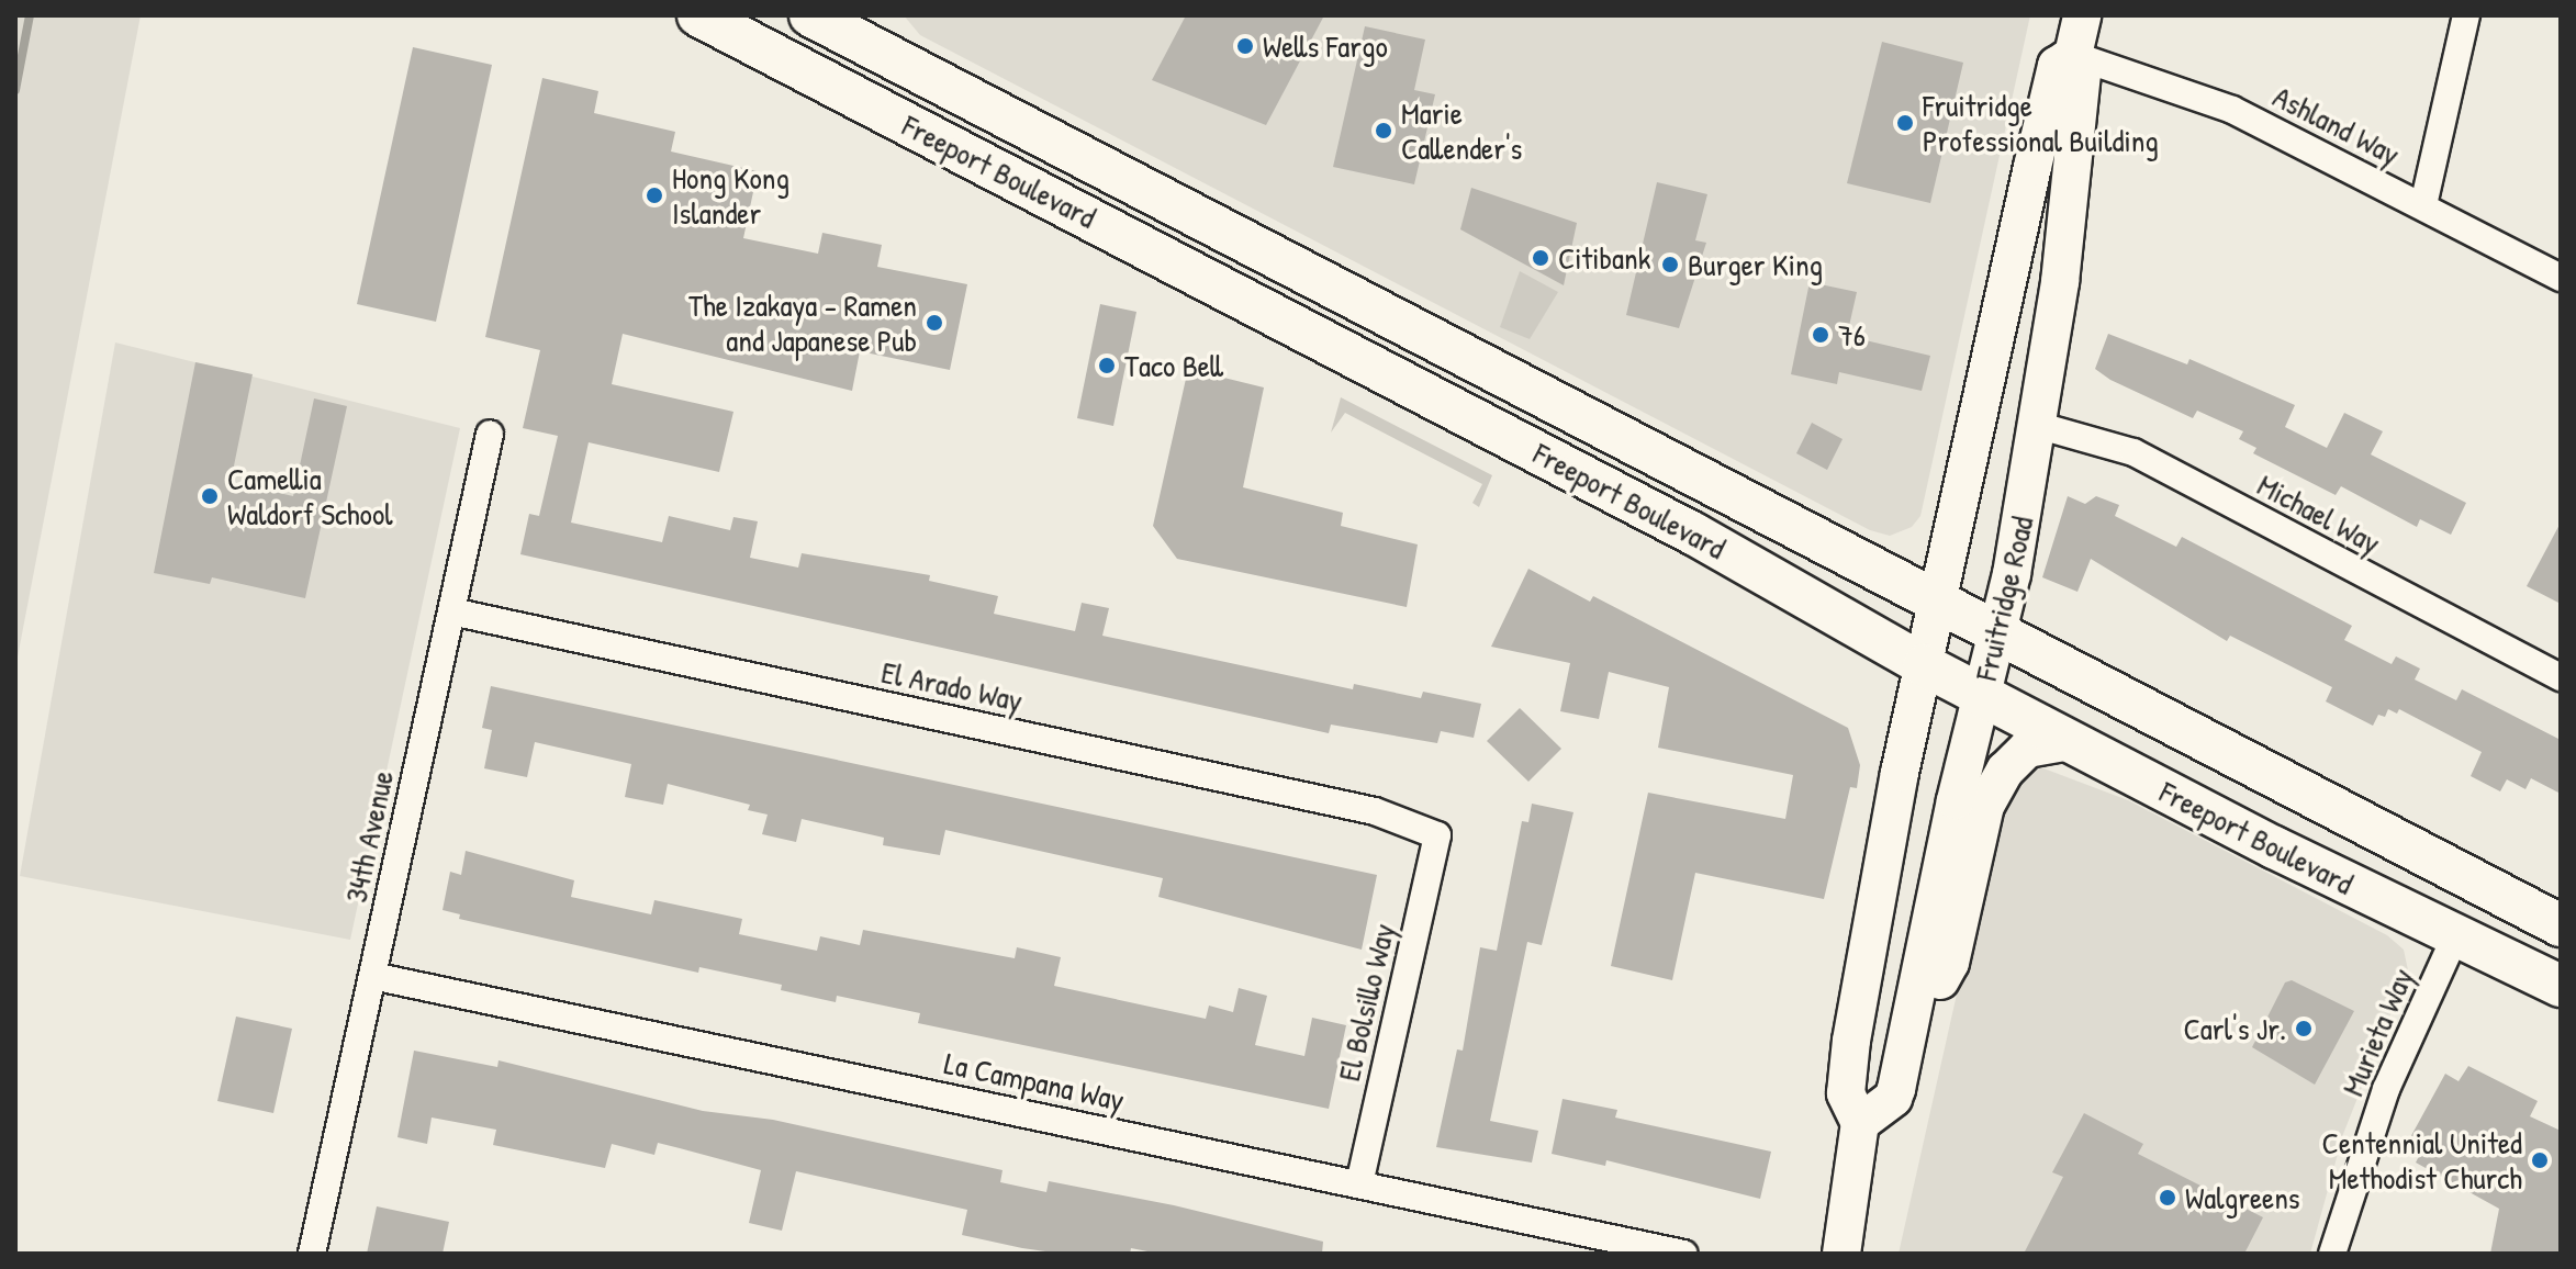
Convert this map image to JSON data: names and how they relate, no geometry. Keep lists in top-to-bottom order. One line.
{"streets":{"main road":["Freeport Boulevard","Fruitridge Road"],"street":["Ashland Way","Michael Way","El Arado Way","34th Avenue","El Bolsillo Way","Murieta Way","La Campana Way"]},"crossings":[["Ashland Way","Fruitridge Road"],["Freeport Boulevard","Fruitridge Road"],["Freeport Boulevard","Murieta Way"],["Michael Way","Fruitridge Road"],["El Arado Way","34th Avenue"],["El Arado Way","El Bolsillo Way"],["34th Avenue","La Campana Way"],["El Bolsillo Way","La Campana Way"]],"places":["Wells Fargo","Fruitridge Professional Building","Marie Callender's","Hong Kong Islander","Citibank","Burger King","The Izakaya - Ramen and Japanese Pub","76","Taco Bell","Camellia Waldorf School","Carl's Jr.","Centennial United Methodist Church","Walgreens"]}
